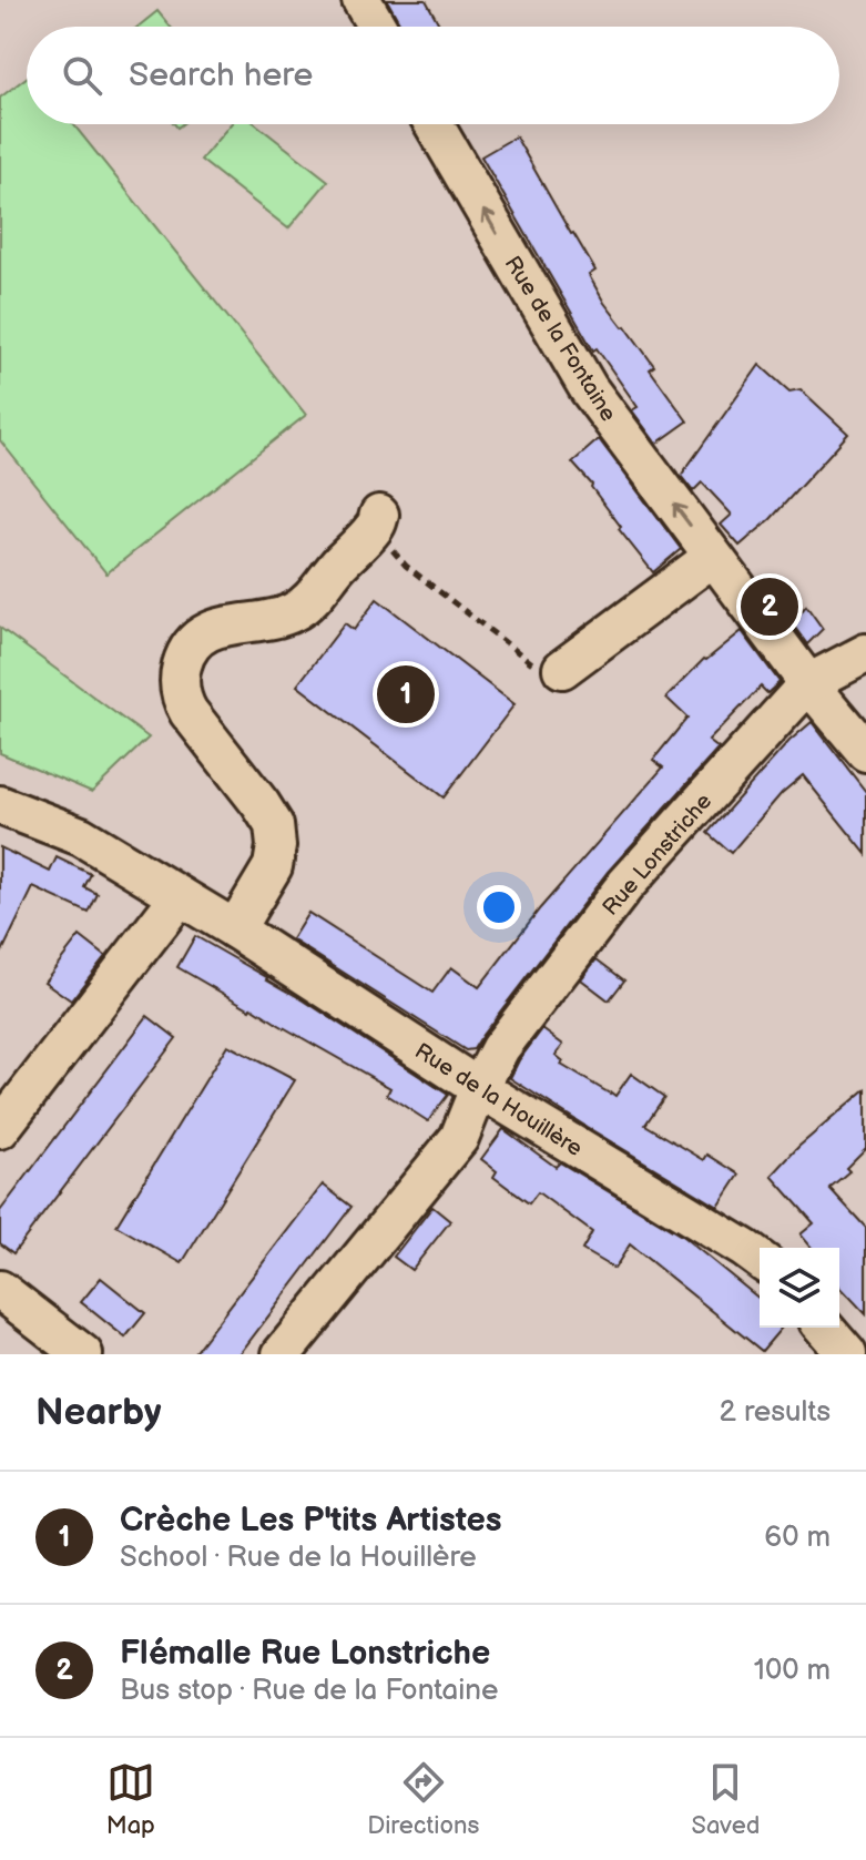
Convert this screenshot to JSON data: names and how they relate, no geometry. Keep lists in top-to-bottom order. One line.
{"streets":{"street":["Rue de la Fontaine","Rue Lonstriche","Rue de la Houillère"]},"crossings":[["Rue de la Fontaine","Rue Lonstriche"],["Rue Lonstriche","Rue de la Houillère"]],"one_way":["Rue de la Fontaine"],"page":{"search":"Search here","pins":["2","1"],"heading":["Nearby","2 results"],"list":[{"mark":"1","name":"Crèche Les P'tits Artistes","note":"School · Rue de la Houillère","value":"60 m"},{"mark":"2","name":"Flémalle Rue Lonstriche","note":"Bus stop · Rue de la Fontaine","value":"100 m"}],"nav":["Map","Directions","Saved"]}}
